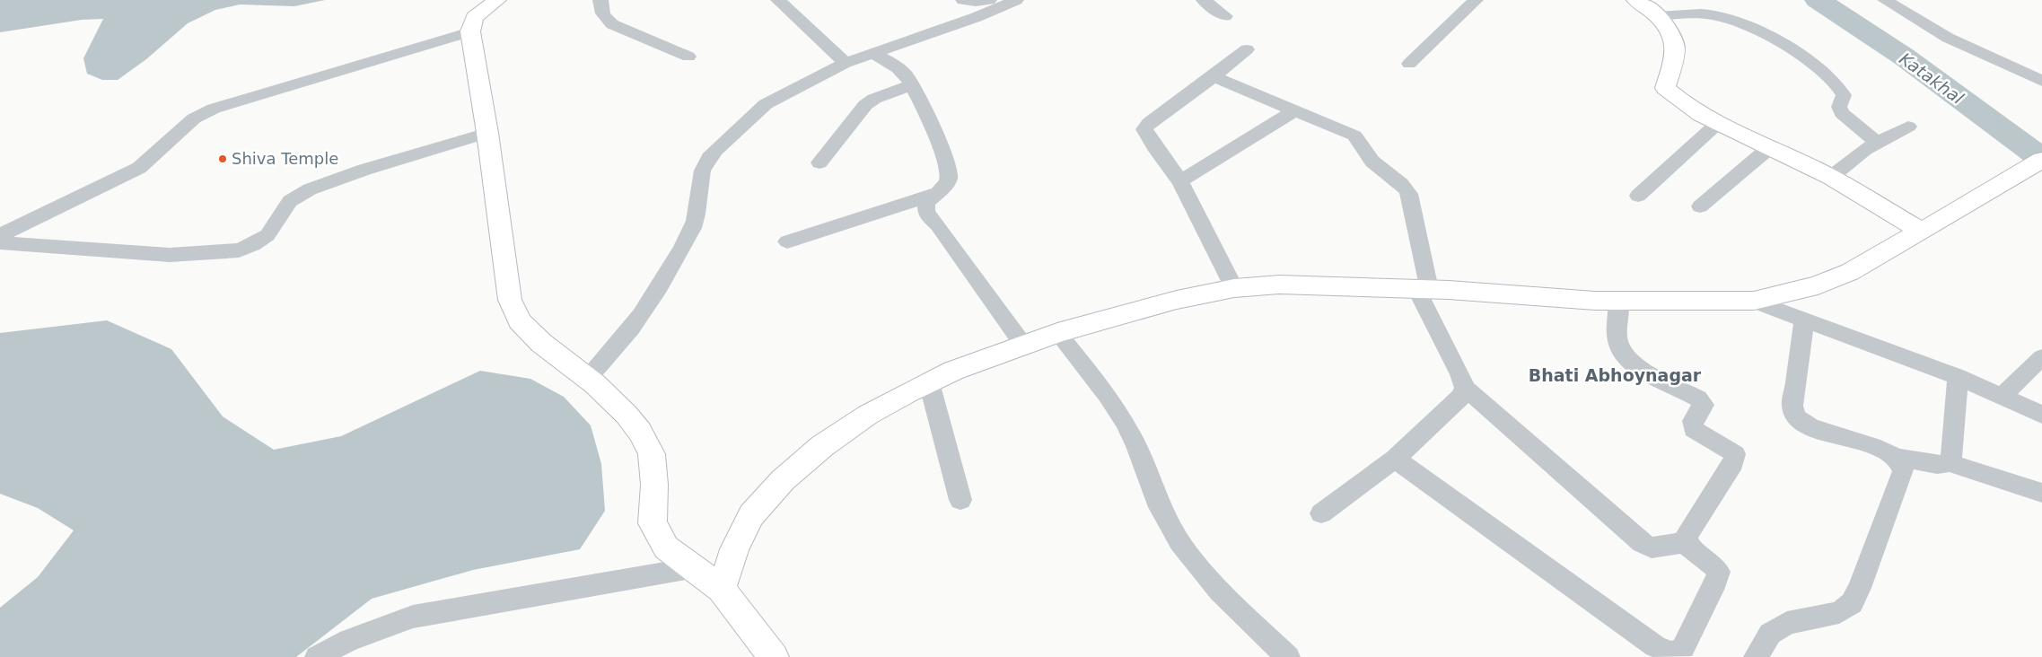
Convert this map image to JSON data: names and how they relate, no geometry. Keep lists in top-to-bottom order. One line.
{"districts":["Bhati Abhoynagar"],"water":["Katakhal"],"places":["Shiva Temple"]}
